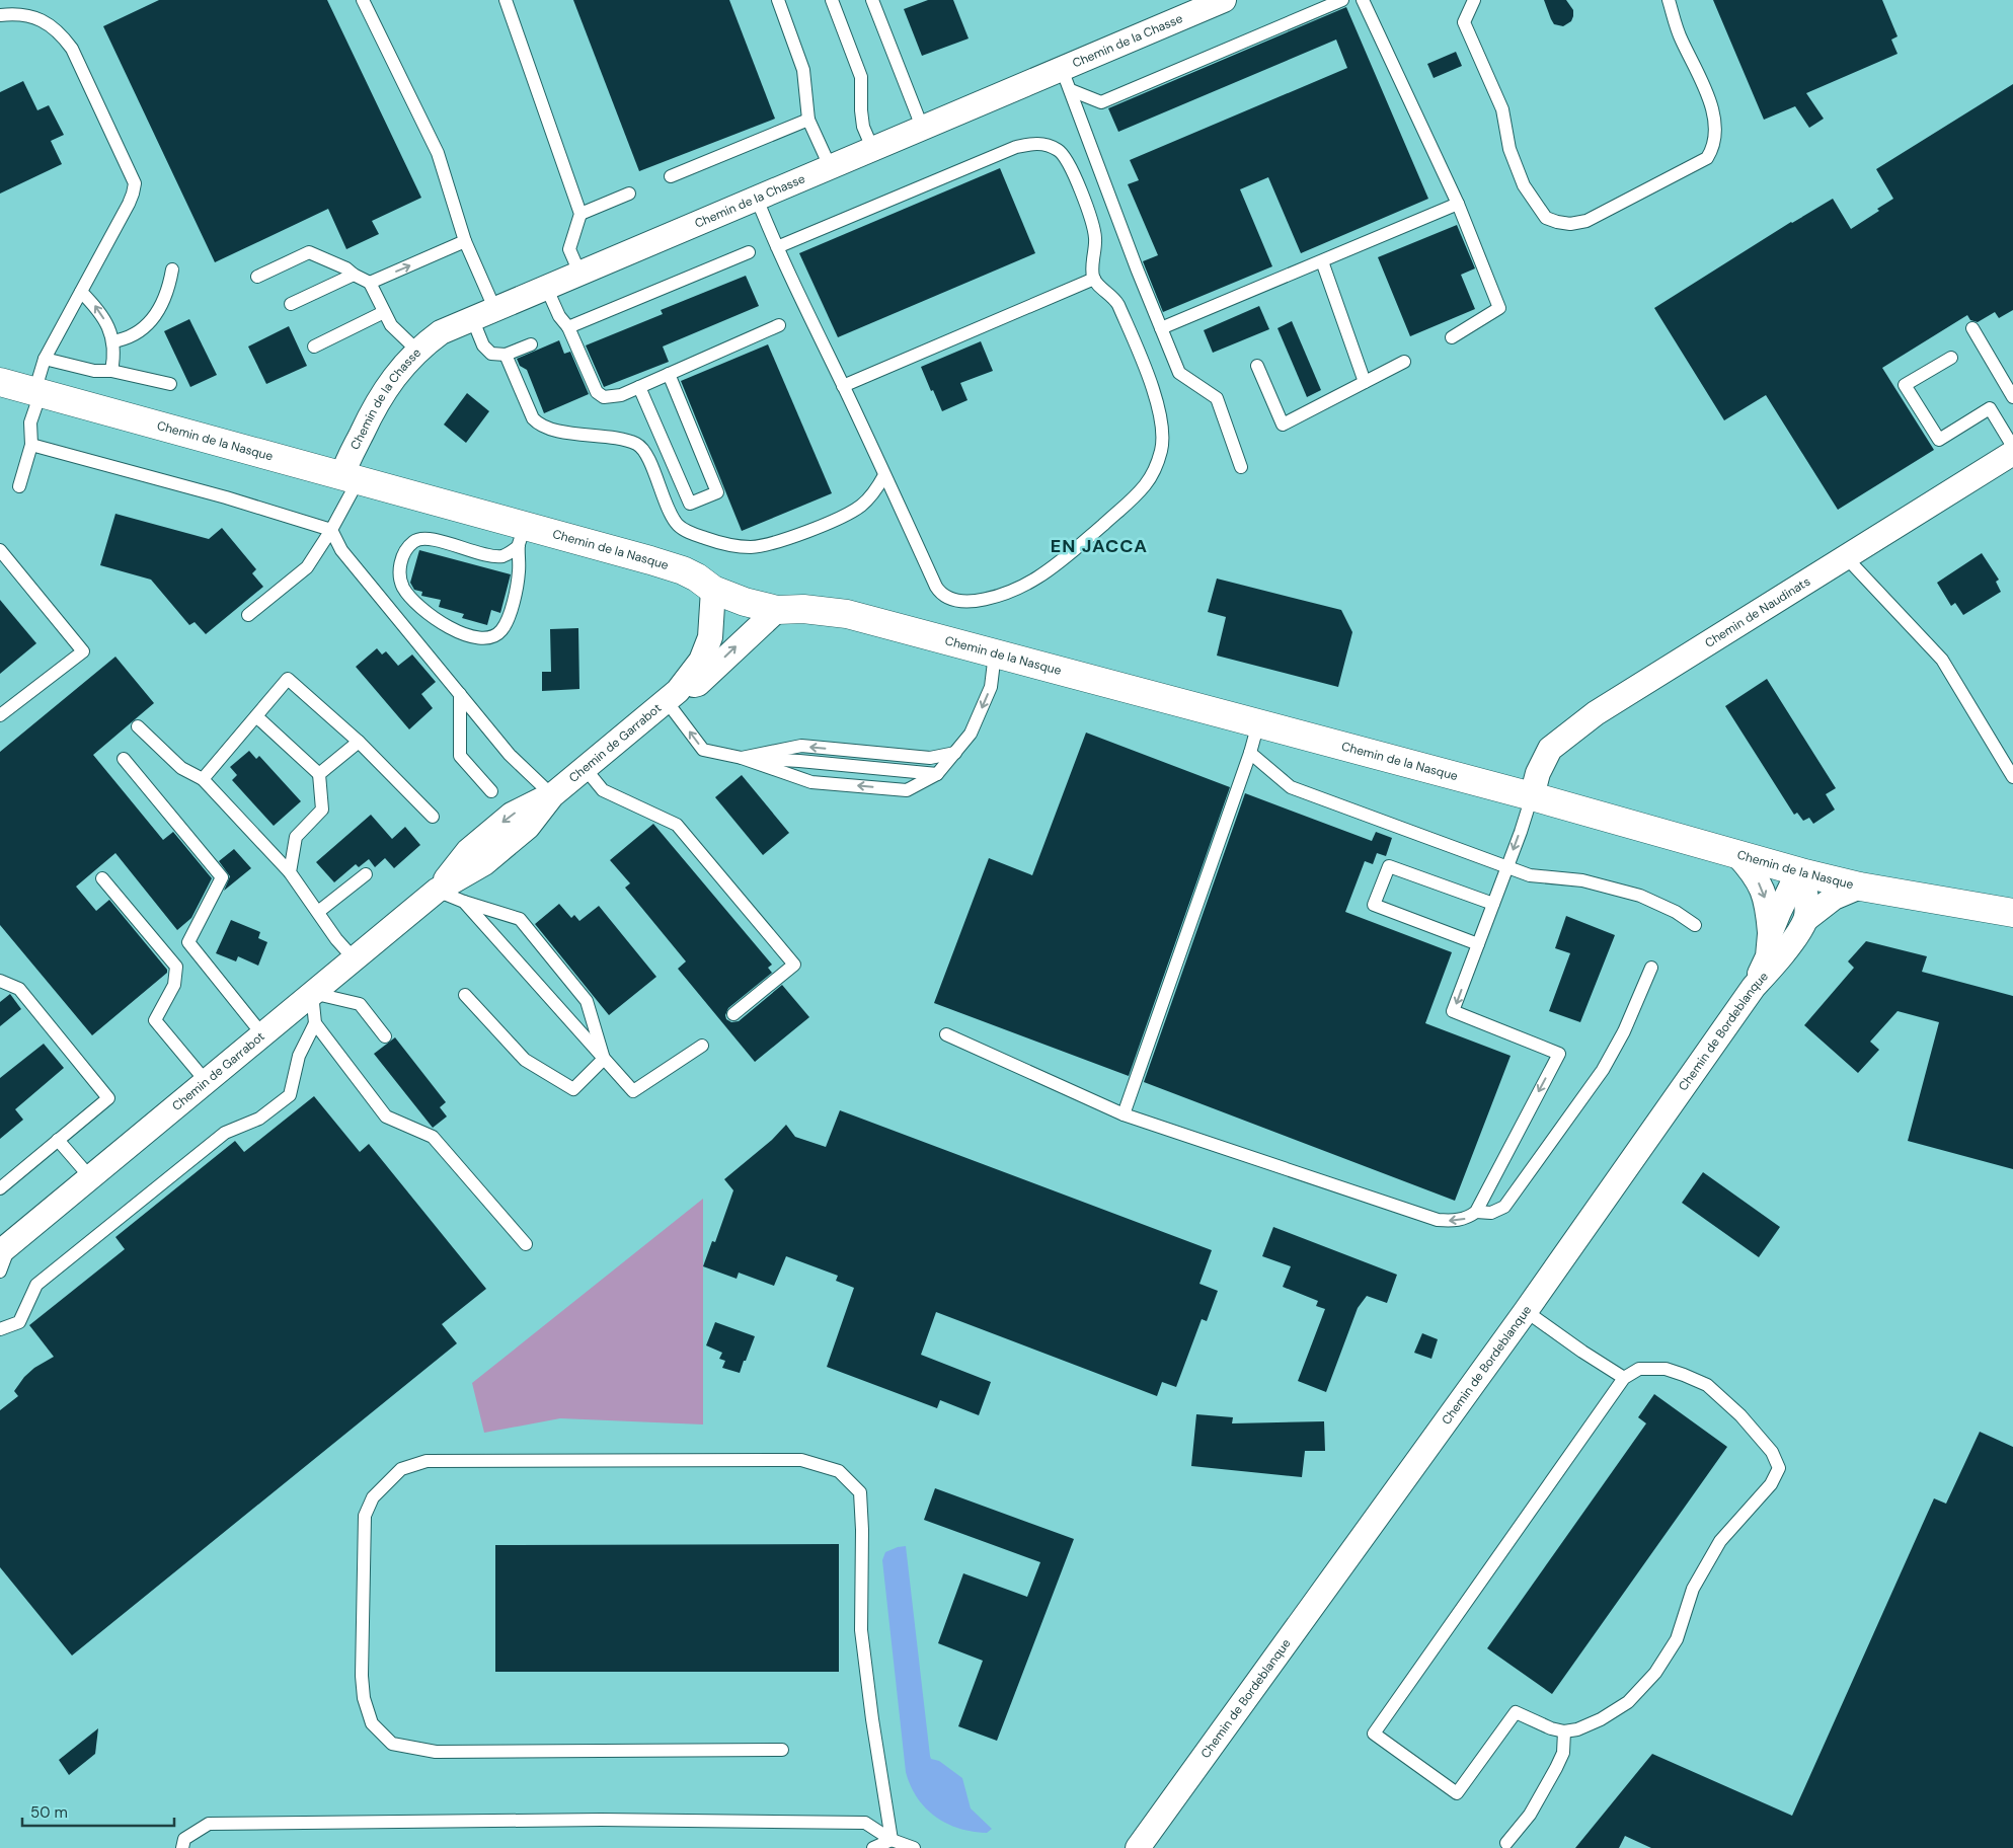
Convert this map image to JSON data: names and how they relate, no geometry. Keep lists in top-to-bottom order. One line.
{"streets":{"street":["Chemin de la Chasse","Chemin de la Nasque","Chemin de Naudinats","Chemin de Garrabot","Chemin de Bordeblanque"]},"crossings":[["Chemin de la Chasse","Chemin de la Nasque"],["Chemin de la Nasque","Chemin de Naudinats"],["Chemin de la Nasque","Chemin de Garrabot"],["Chemin de la Nasque","Chemin de Bordeblanque"]],"districts":["EN JACCA"],"scale_bar":"50 m"}
